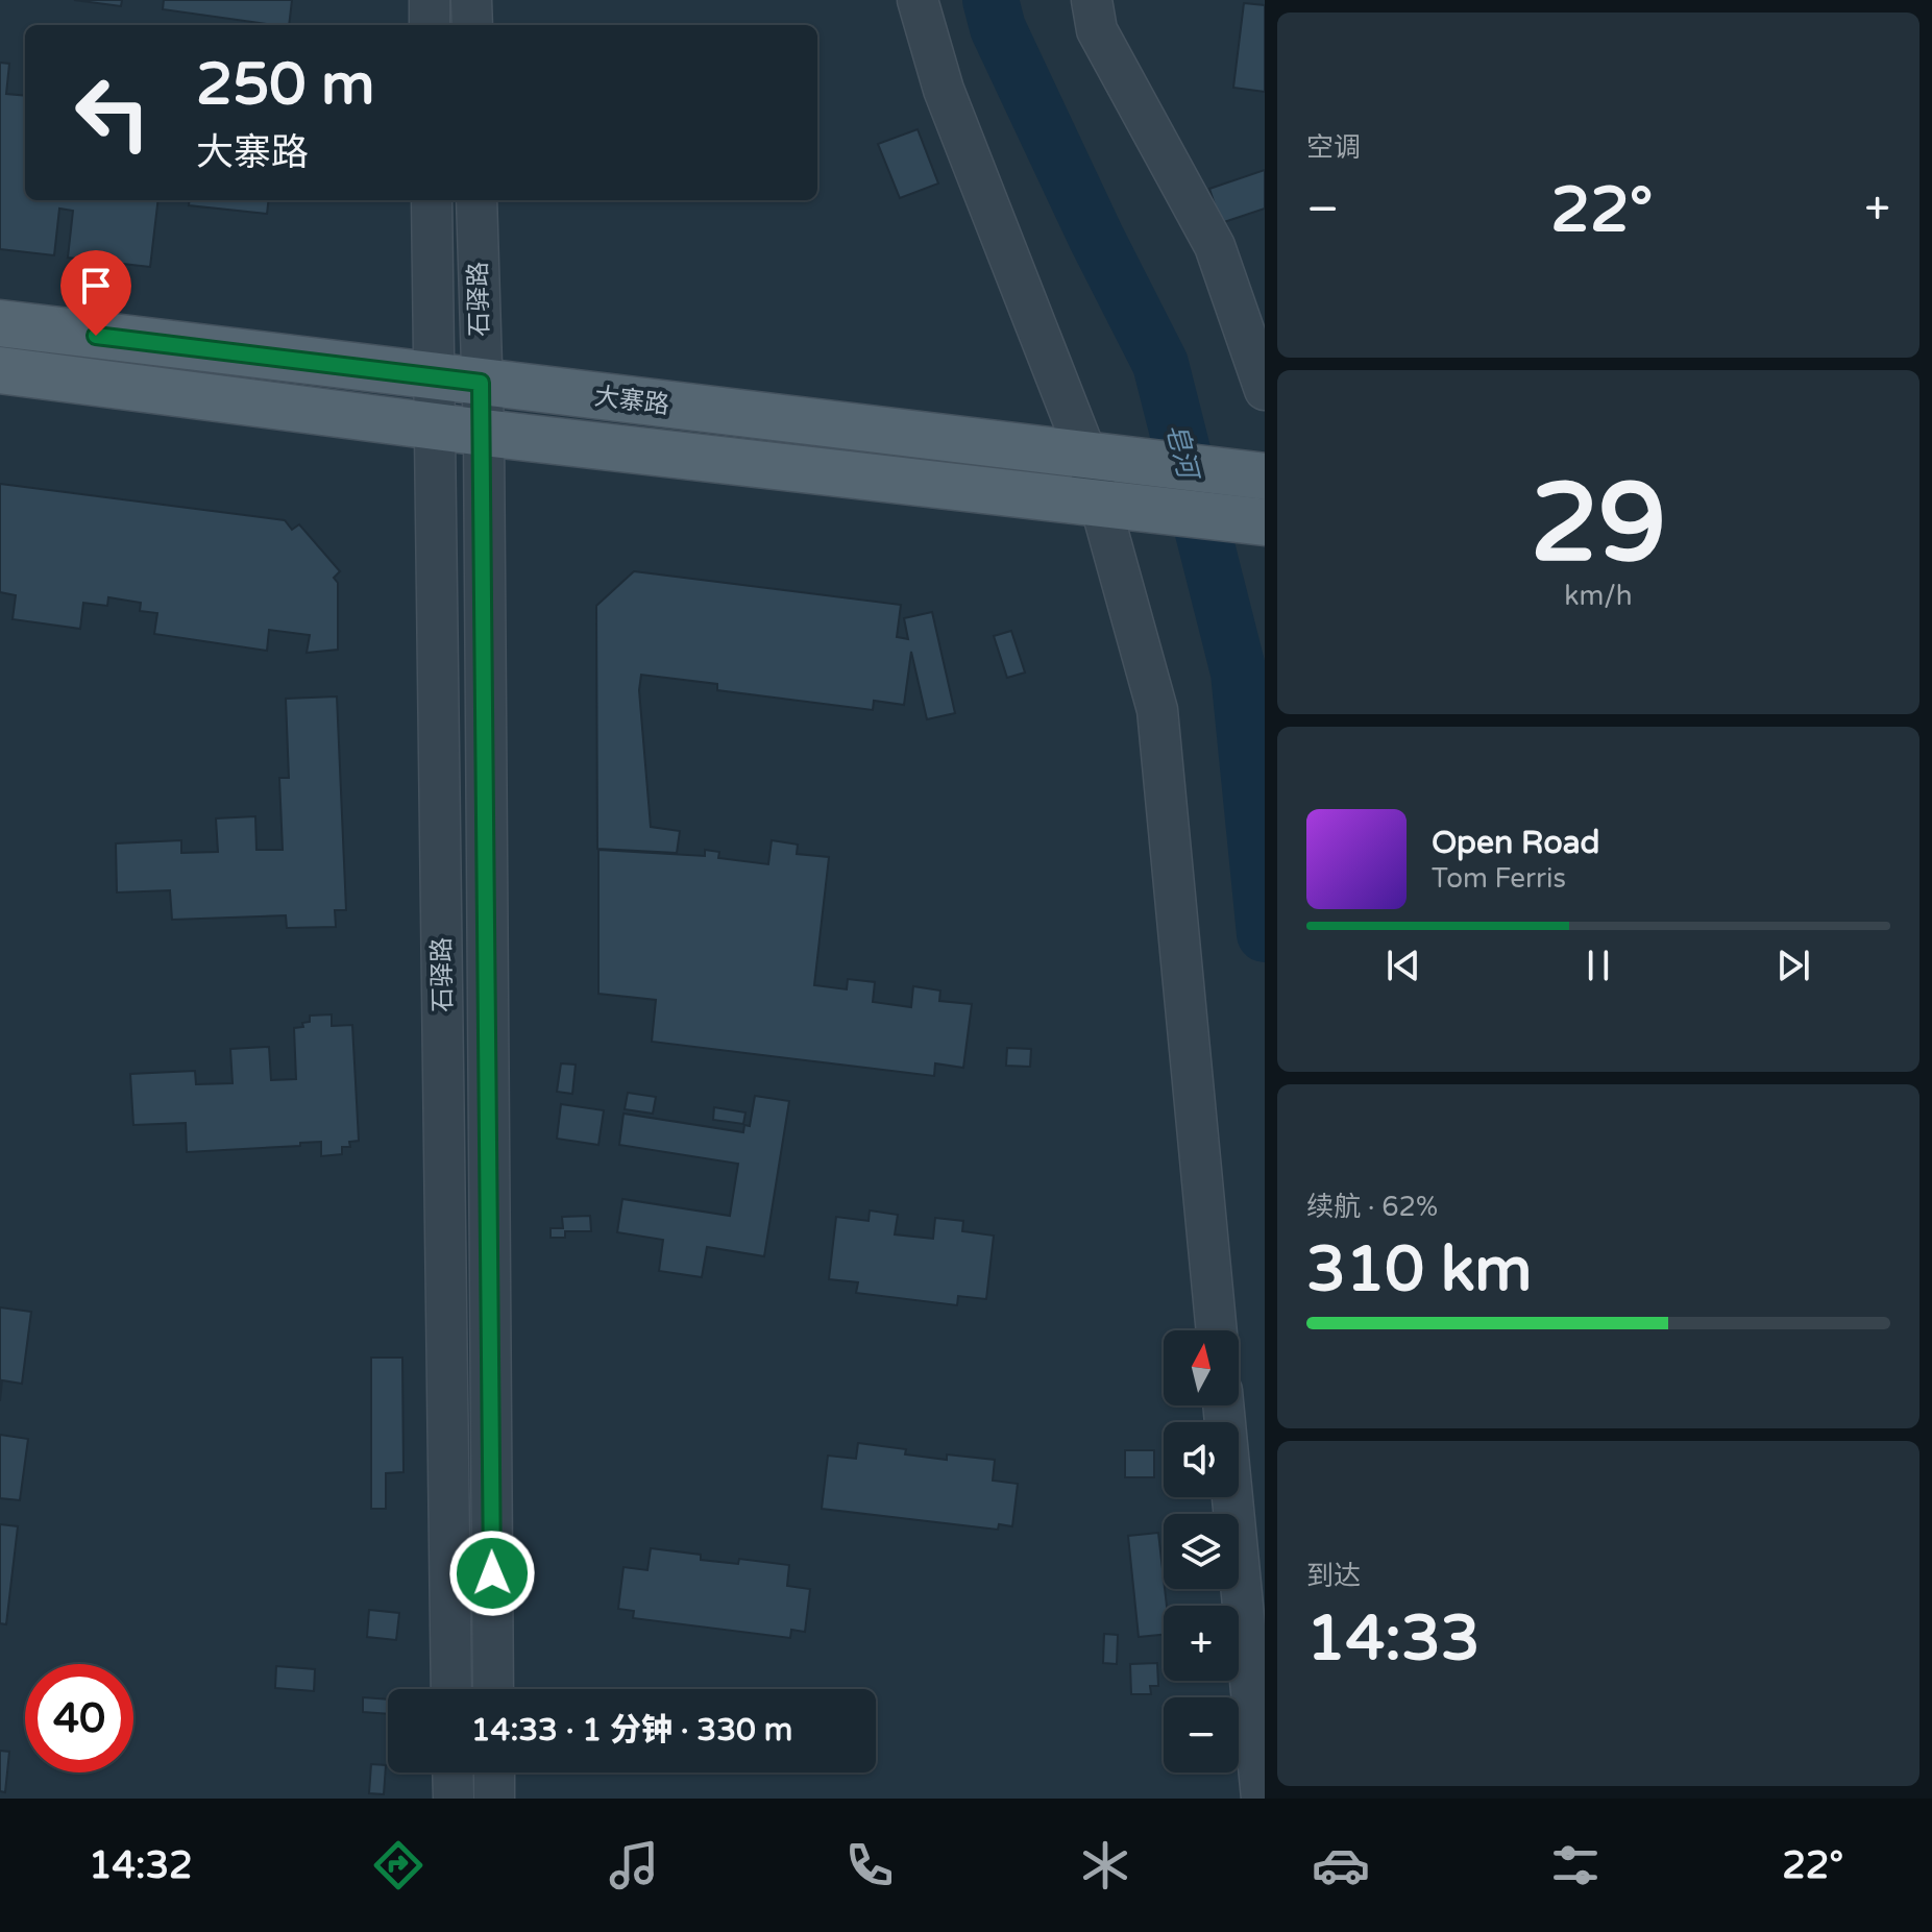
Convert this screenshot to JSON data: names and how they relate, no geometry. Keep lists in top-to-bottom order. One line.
{"streets":{"main road":["大寨路"],"street":["石驿路"]},"crossings":[["石驿路","大寨路"]],"water":["皂河"],"north":"top","page":{"tile":["空调",["29","km/h"],["续航 · 62%","310 km"],["到达","14:33"]],"turn":["250 m","大寨路"],"heat":["−","22°","+"],"song":["Open Road","Tom Ferris"],"map_buttons":["+","−"],"limit":"40","trip":"14:33 · 1 分钟 · 330 m","tabs":["14:32","22°"]}}
